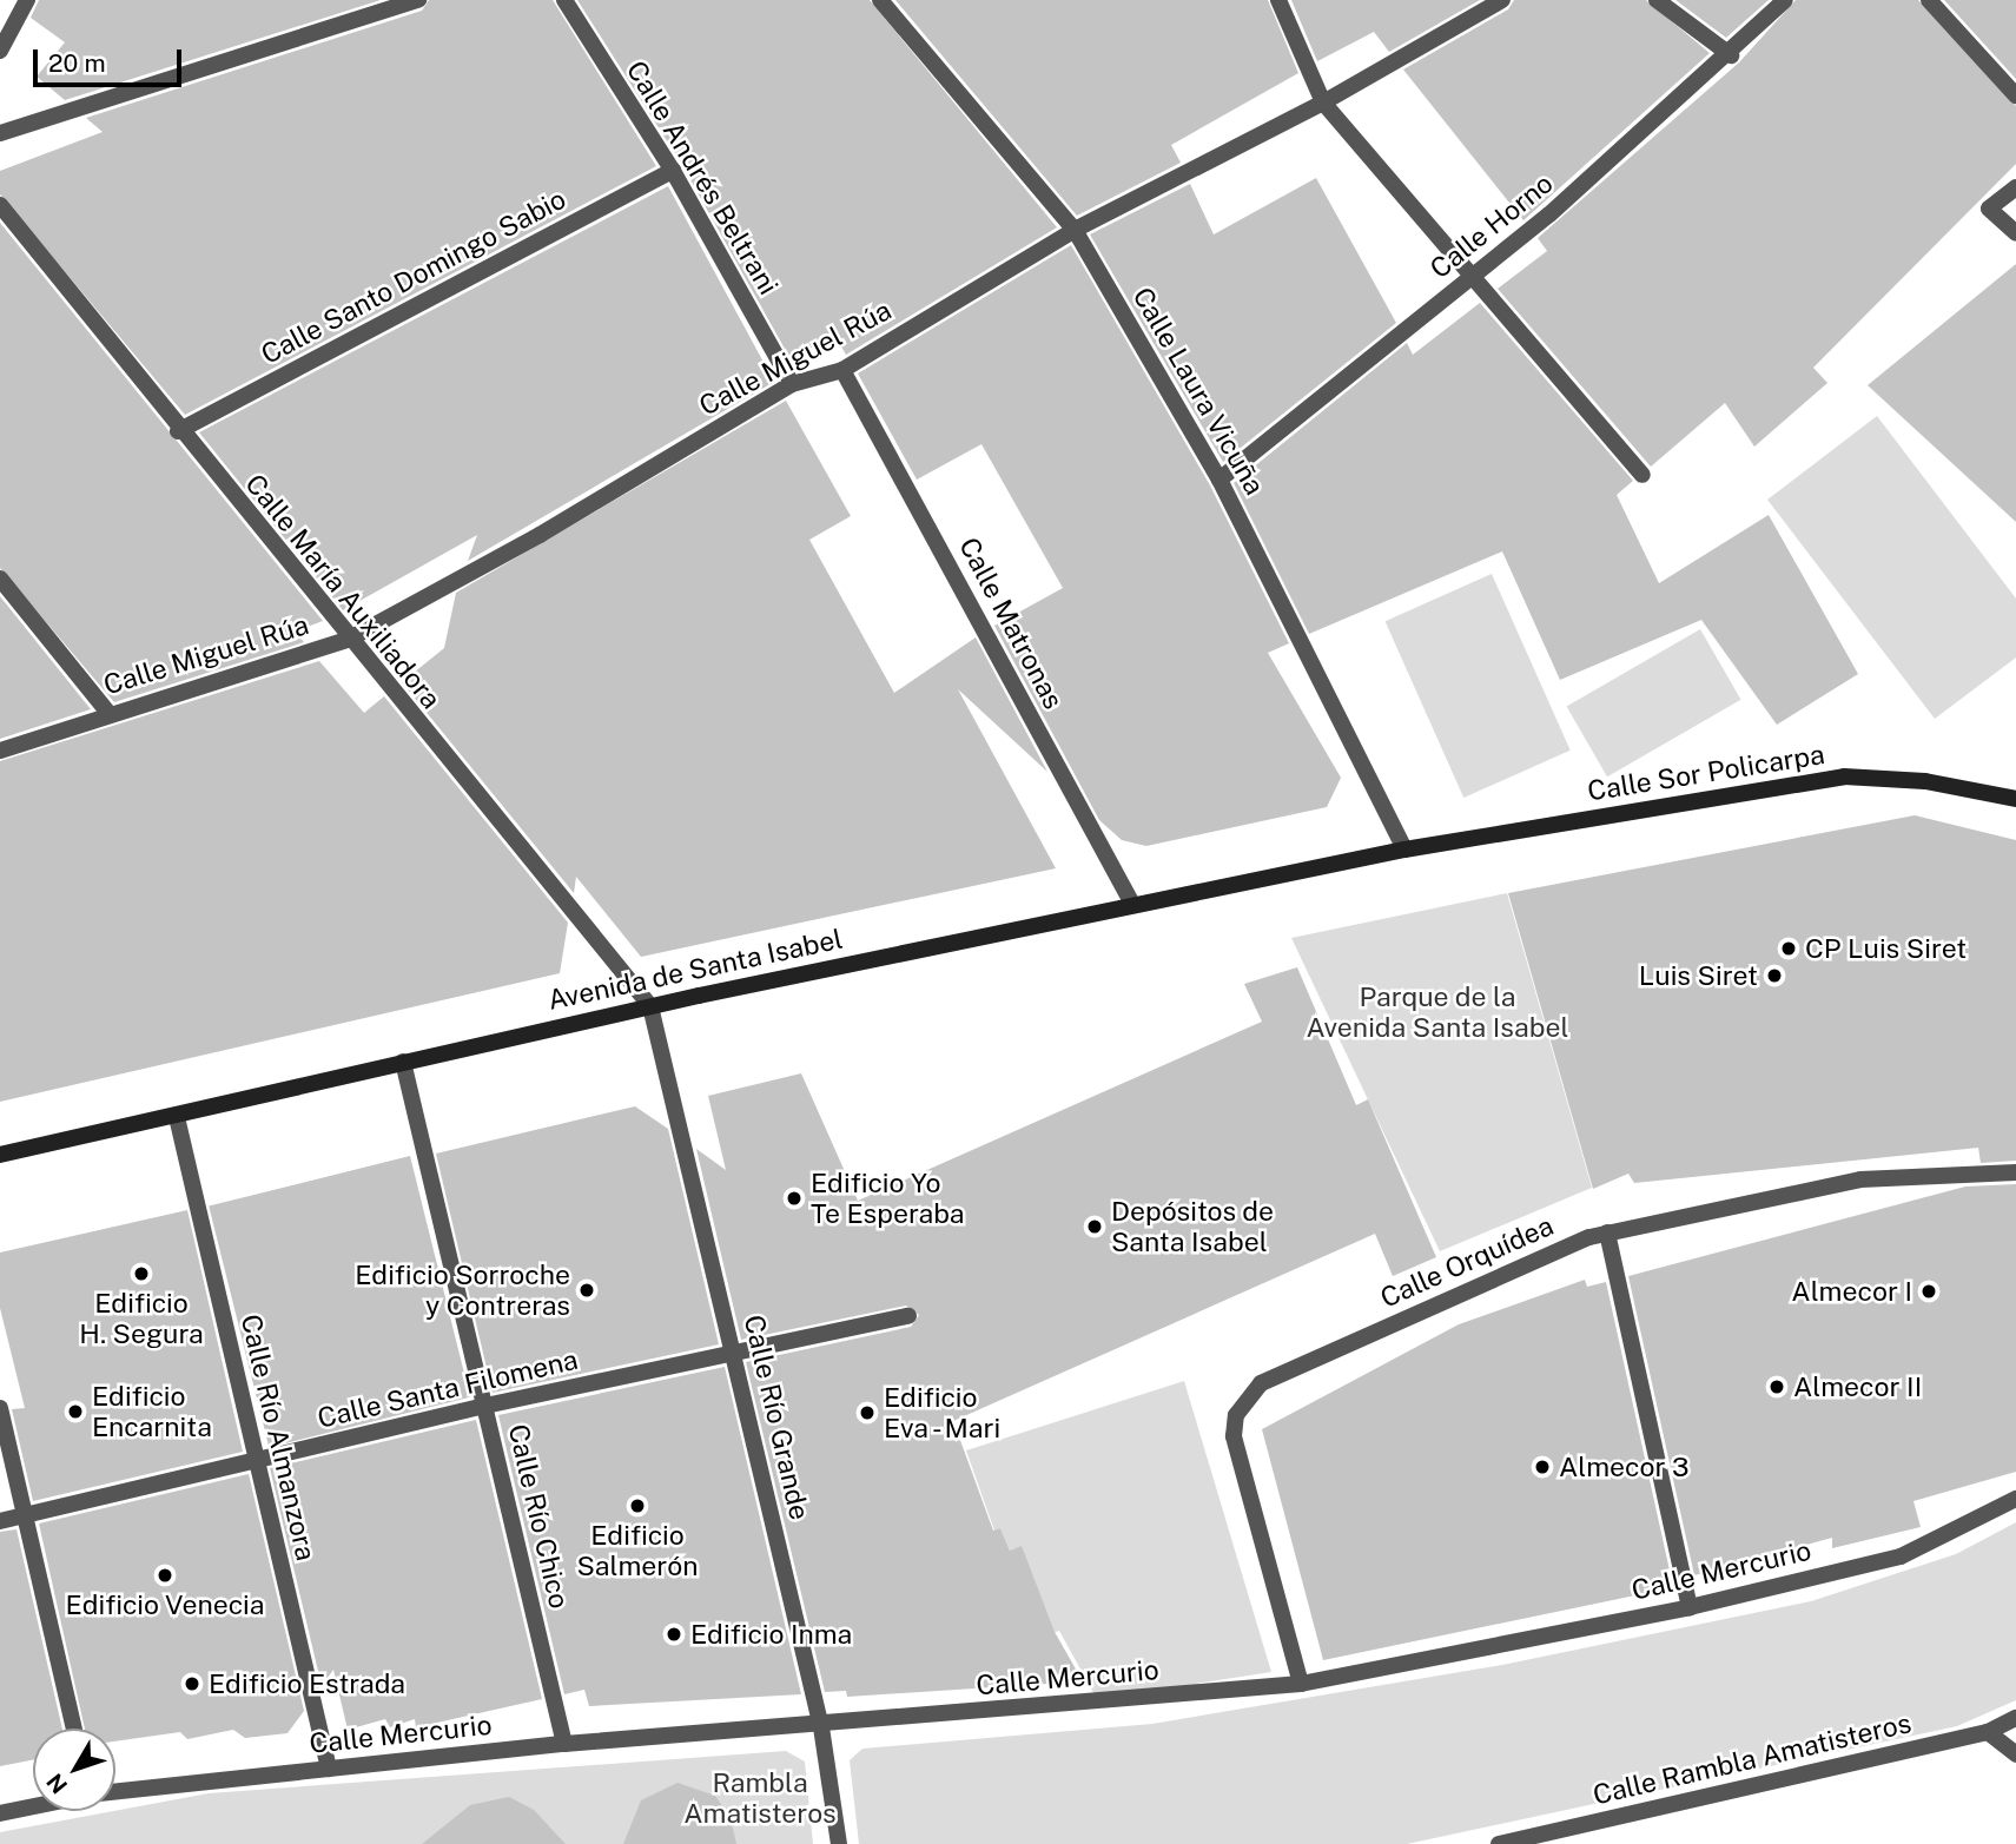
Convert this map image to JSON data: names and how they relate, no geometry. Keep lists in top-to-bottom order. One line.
{"streets":{"main road":["Calle Sor Policarpa","Avenida de Santa Isabel"],"street":["Calle Andrés Beltrani","Calle Horno","Calle Santo Domingo Sabio","Calle Miguel Rúa","Calle Laura Vicuña","Calle María Auxiliadora","Calle Matronas","Calle Orquídea","Calle Santa Filomena","Calle Río Grande","Calle Río Almanzora","Calle Río Chico","Calle Mercurio","Calle Rambla Amatisteros"]},"crossings":[["Calle Andrés Beltrani","Calle Santo Domingo Sabio"],["Calle Andrés Beltrani","Calle Miguel Rúa"],["Calle Horno","Calle Laura Vicuña"],["Calle Santo Domingo Sabio","Calle María Auxiliadora"],["Calle Miguel Rúa","Calle Laura Vicuña"],["Calle Miguel Rúa","Calle María Auxiliadora"],["Calle Miguel Rúa","Calle Matronas"],["Calle Laura Vicuña","Calle Sor Policarpa"],["Calle Laura Vicuña","Avenida de Santa Isabel"],["Calle María Auxiliadora","Avenida de Santa Isabel"],["Calle María Auxiliadora","Calle Río Grande"],["Calle Matronas","Avenida de Santa Isabel"],["Calle Sor Policarpa","Avenida de Santa Isabel"],["Avenida de Santa Isabel","Calle Río Grande"],["Avenida de Santa Isabel","Calle Río Almanzora"],["Avenida de Santa Isabel","Calle Río Chico"],["Calle Orquídea","Calle Mercurio"],["Calle Santa Filomena","Calle Río Grande"],["Calle Santa Filomena","Calle Río Almanzora"],["Calle Santa Filomena","Calle Río Chico"],["Calle Río Grande","Calle Mercurio"],["Calle Río Almanzora","Calle Mercurio"],["Calle Río Chico","Calle Mercurio"]],"parks":["Parque de la Avenida Santa Isabel","Rambla Amatisteros"],"places":["CP Luis Siret","Luis Siret","Edificio Yo Te Esperaba","Depósitos de Santa Isabel","Edificio H. Segura","Edificio Sorroche y Contreras","Almecor I","Almecor II","Edificio Encarnita","Edificio Eva - Mari","Almecor 3","Edificio Salmerón","Edificio Venecia","Edificio Inma","Edificio Estrada"],"scale_bar":"20 m","north":"bottom left"}
